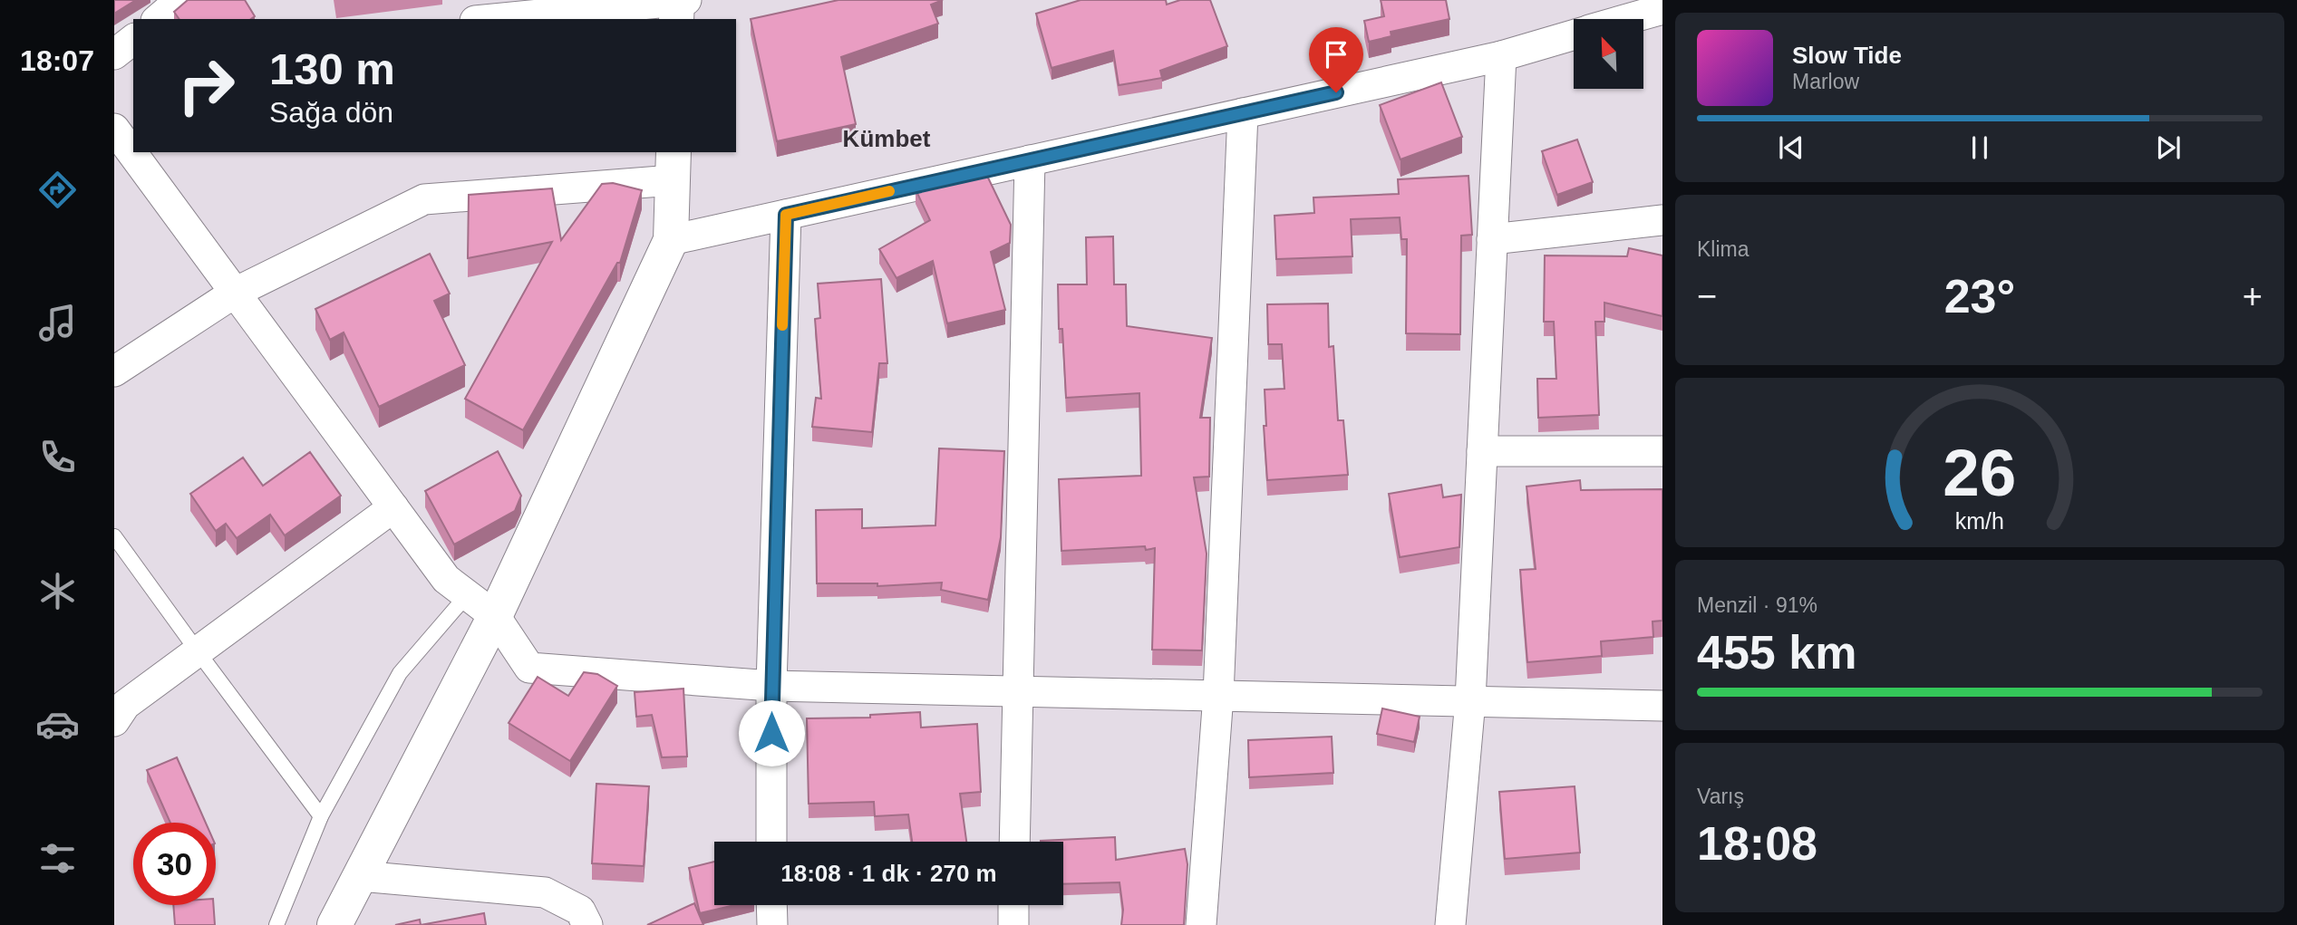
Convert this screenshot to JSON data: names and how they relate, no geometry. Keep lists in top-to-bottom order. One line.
{"districts":["Kümbet"],"north":"top left","page":{"tabs":"18:07","turn":["130 m","Sağa dön"],"song":["Slow Tide","Marlow"],"tile":["Klima",["Menzil · 91%","455 km"],["Varış","18:08"]],"heat":["−","23°","+"],"limit":"30","trip":"18:08 · 1 dk · 270 m","gauge":["26","km/h"]}}
